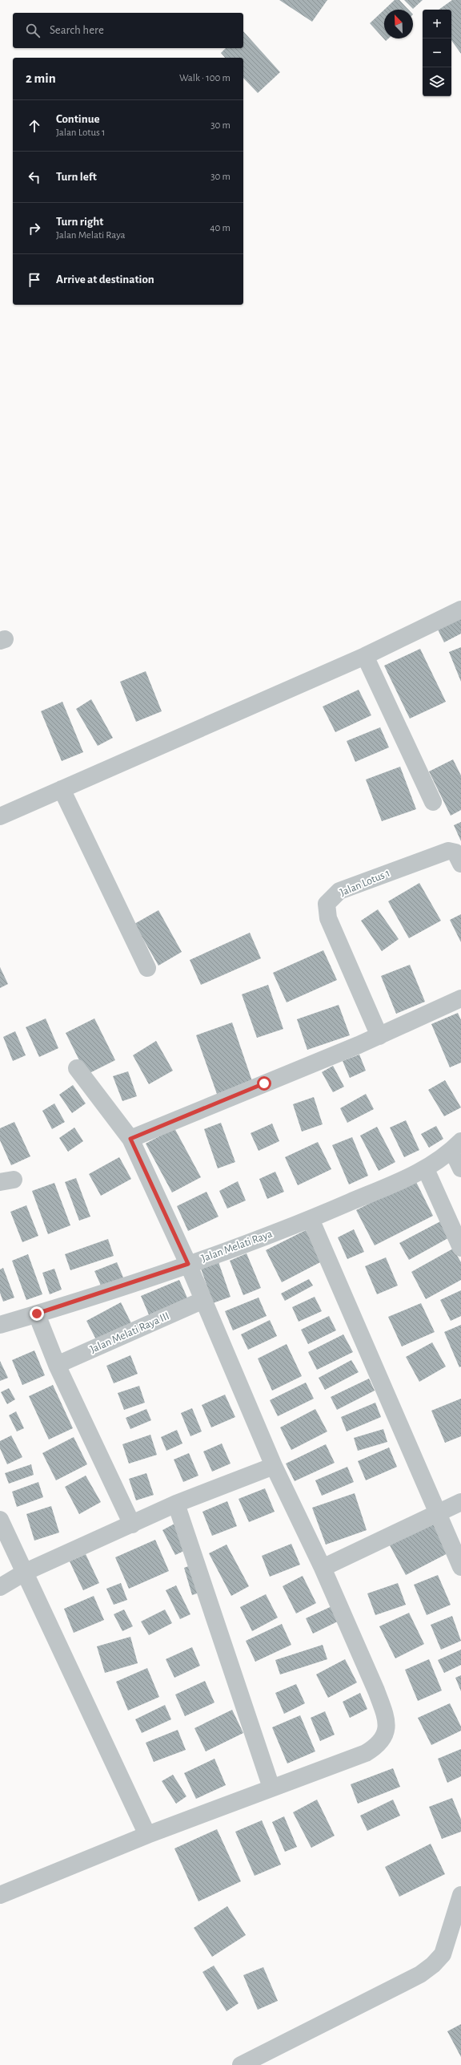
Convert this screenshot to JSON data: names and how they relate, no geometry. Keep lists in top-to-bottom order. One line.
{"streets":{"street":["Jalan Lotus 1","Jalan Melati Raya","Jalan Melati Raya III"]},"north":"top left","page":{"map_buttons":["+","−"],"search":"Search here","heading":["2 min","Walk · 100 m"],"list":[["Continue","Jalan Lotus 1","30 m"],["Turn left","30 m"],["Turn right","Jalan Melati Raya","40 m"],"Arrive at destination"]}}
